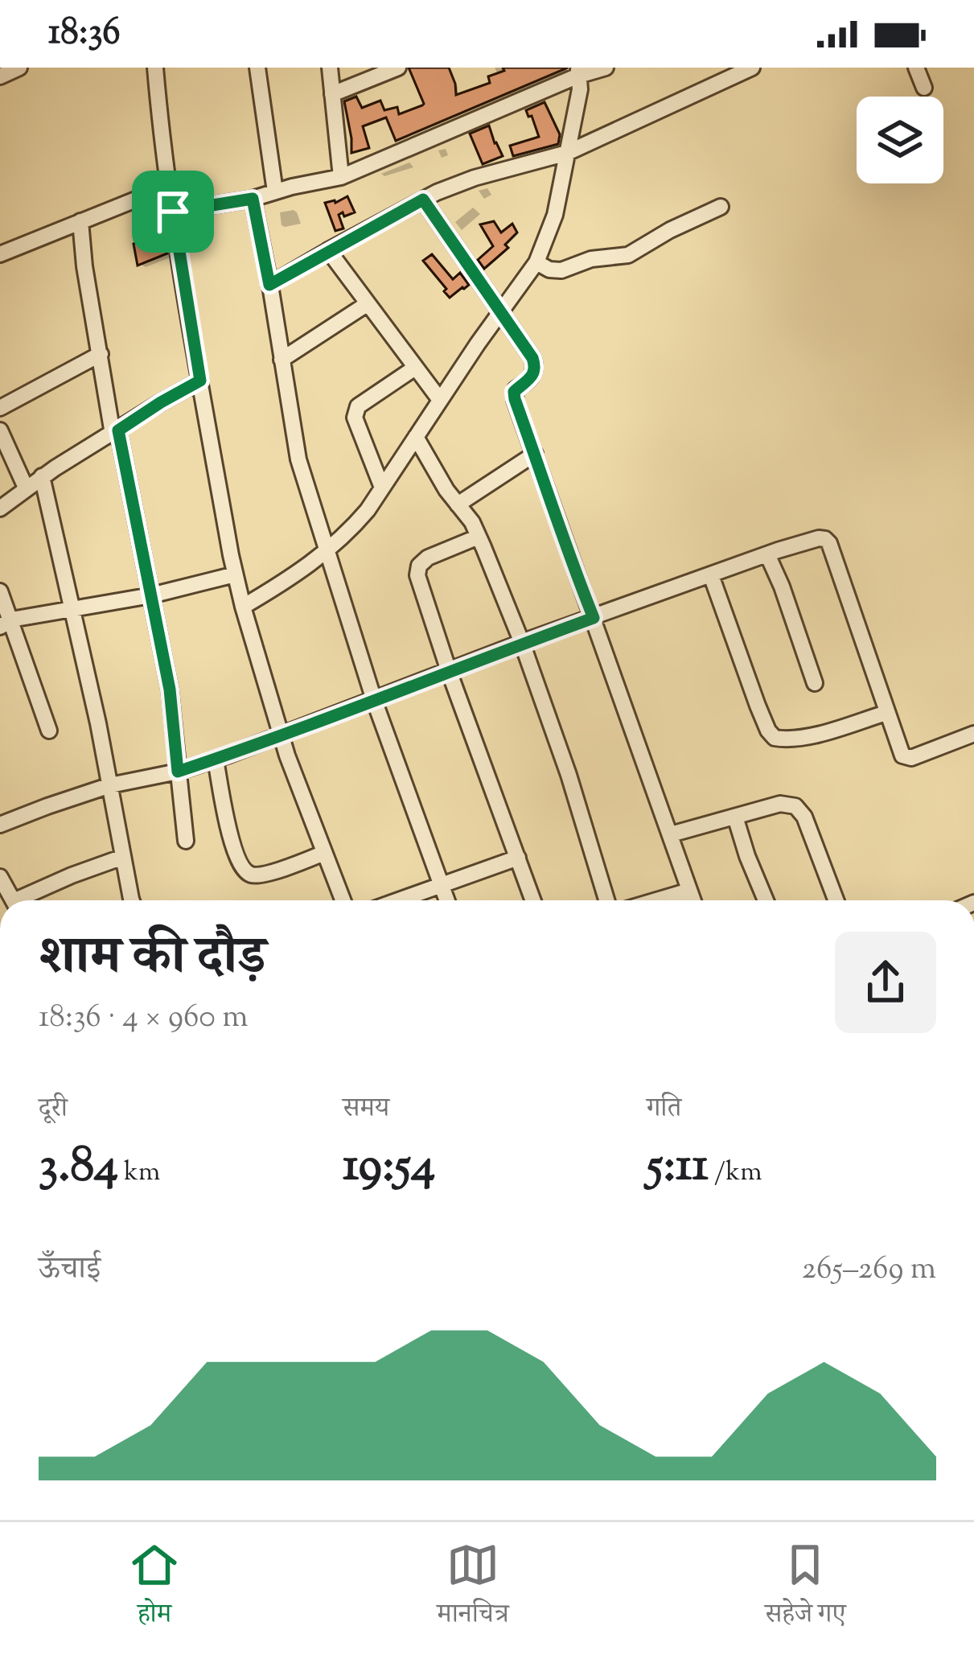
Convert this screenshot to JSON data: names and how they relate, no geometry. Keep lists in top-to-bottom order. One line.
{"page":{"status":"18:36","heading":["शाम की दौड़","18:36 · 4 × 960 m"],"stats":[["दूरी","3.84 km"],["समय","19:54"],["गति","5:11 /km"]],"chart":["ऊँचाई","265–269 m"],"tabs":["होम","मानचित्र","सहेजे गए"]}}
